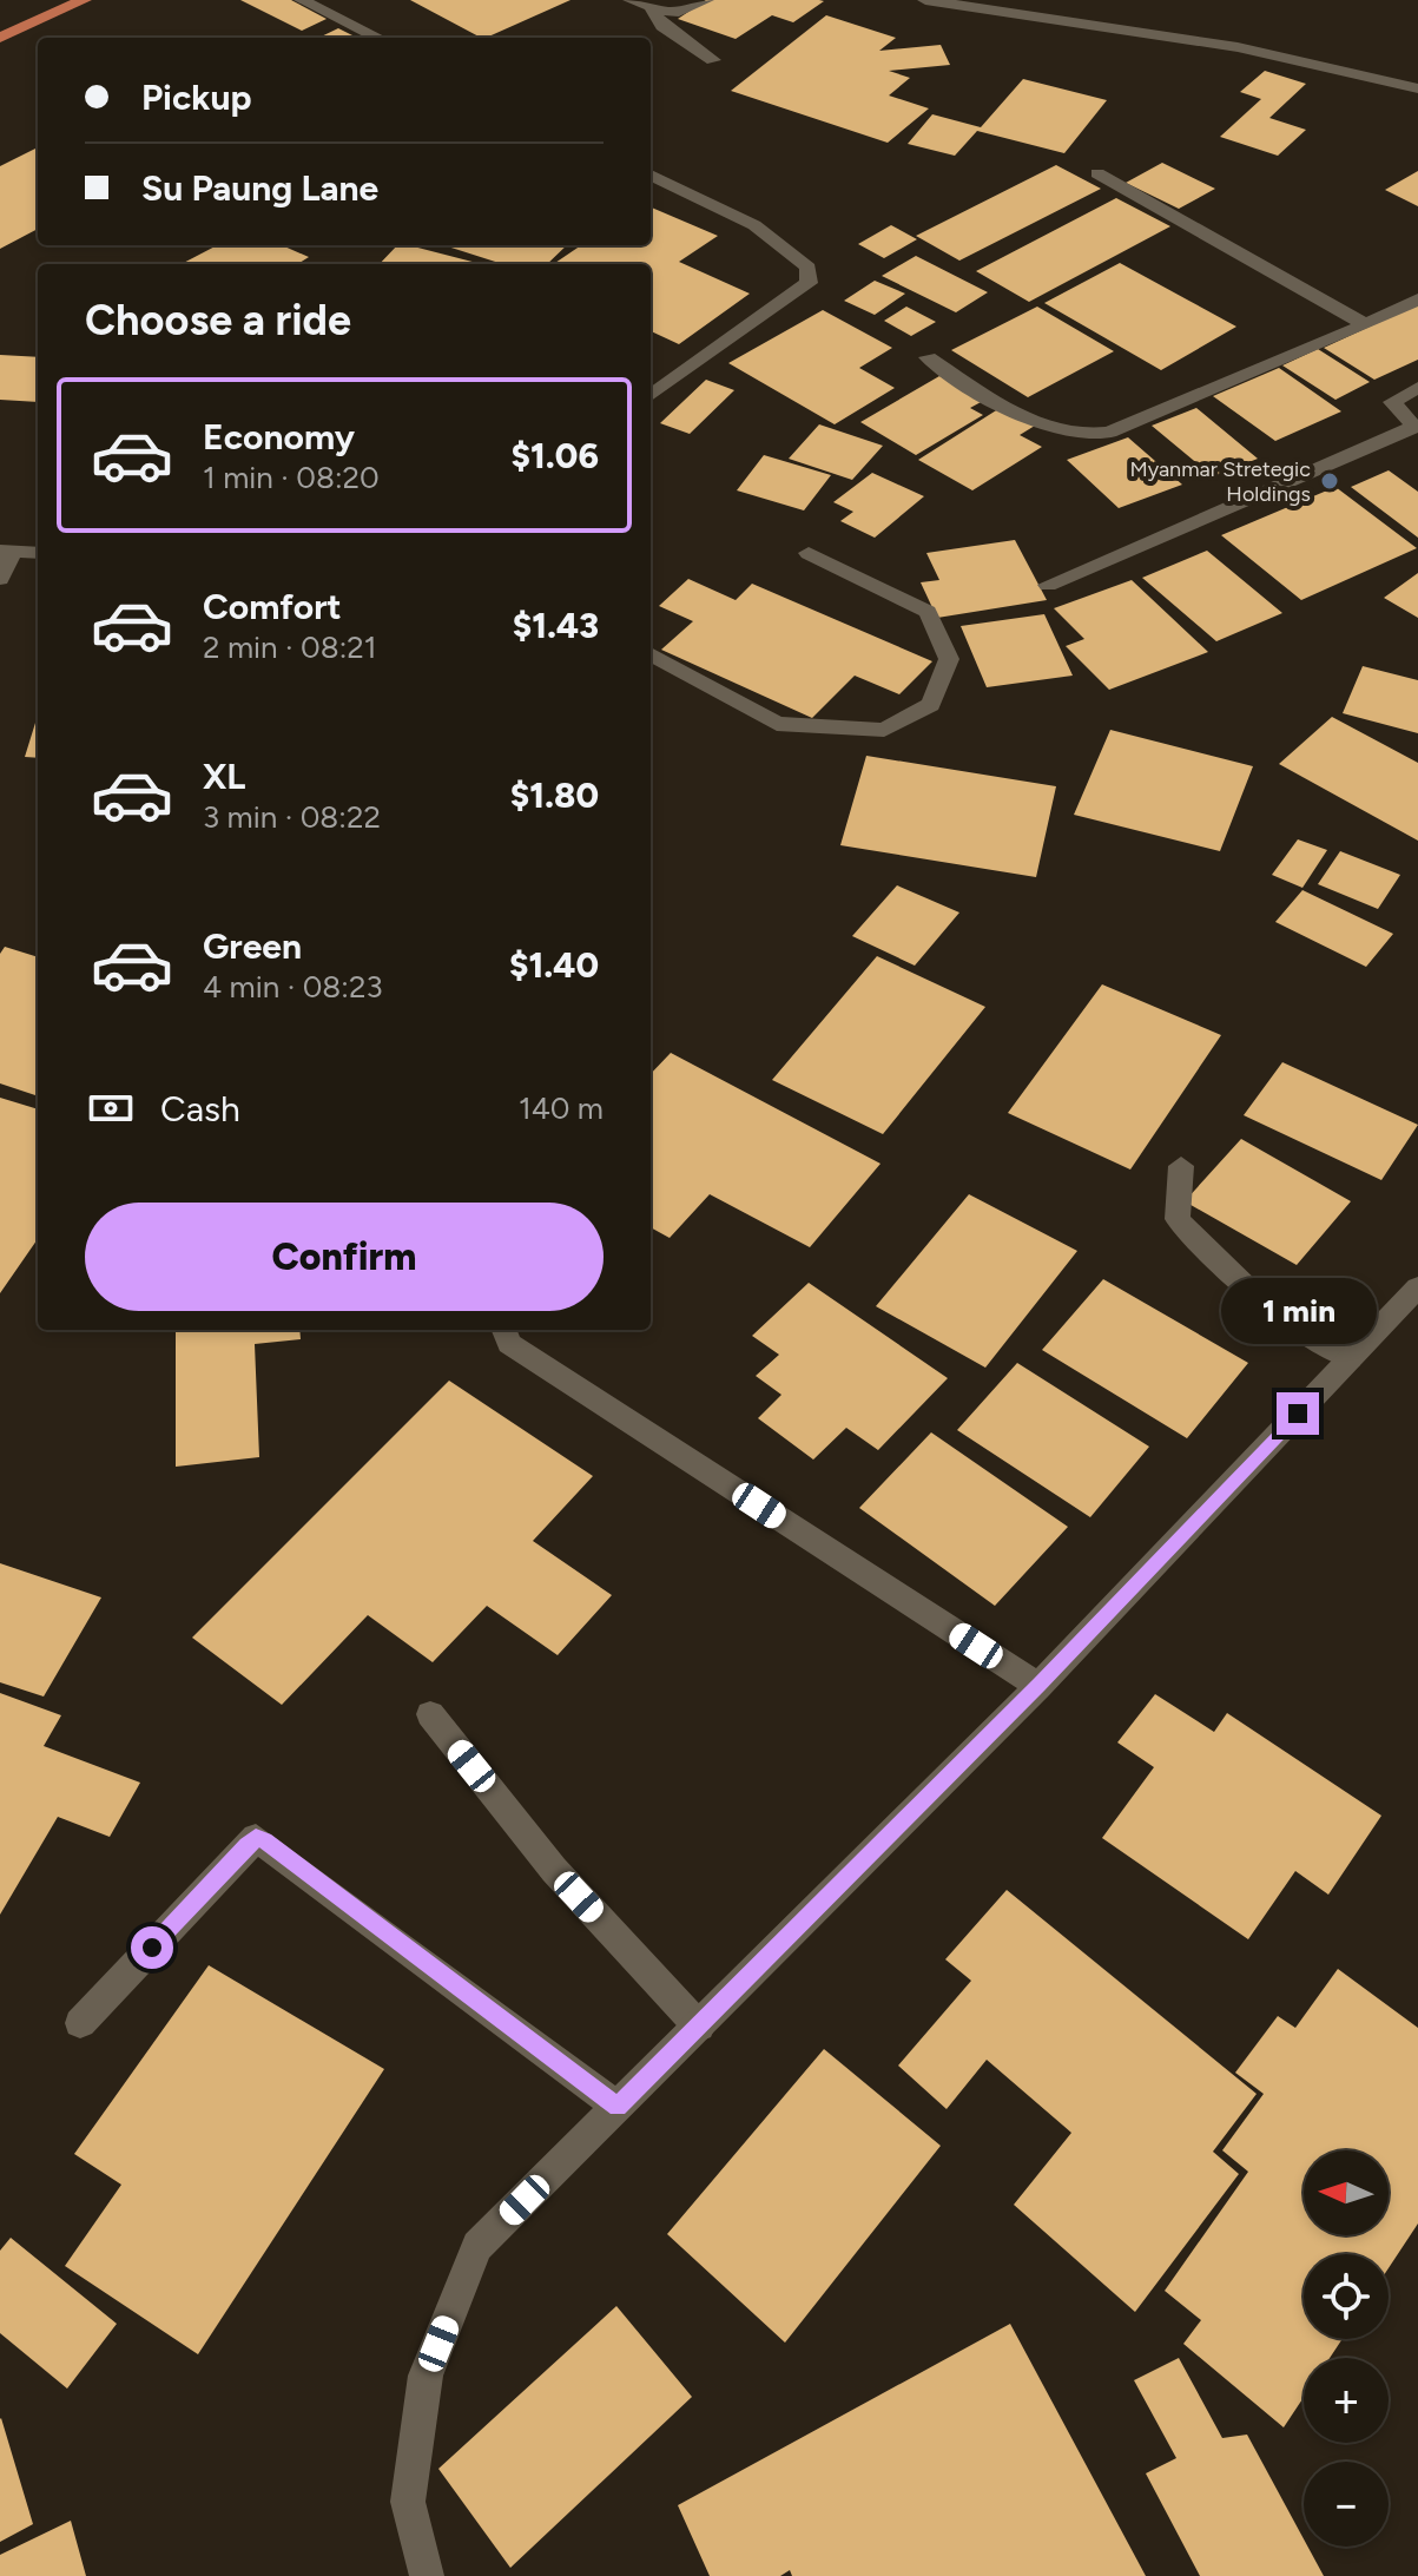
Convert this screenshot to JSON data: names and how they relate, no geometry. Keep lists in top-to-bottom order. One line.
{"places":["Myanmar Stretegic Holdings"],"north":"left","page":{"banner":["Pickup","Su Paung Lane"],"heading":"Choose a ride","list":[{"name":"Economy","note":"1 min · 08:20","value":"$1.06"},{"name":"Comfort","note":"2 min · 08:21","value":"$1.43"},{"name":"XL","note":"3 min · 08:22","value":"$1.80"},{"name":"Green","note":"4 min · 08:23","value":"$1.40"}],"pay":["Cash","140 m"],"buttons":"Confirm","bubble":"1 min","map_buttons":["+","−"]}}
